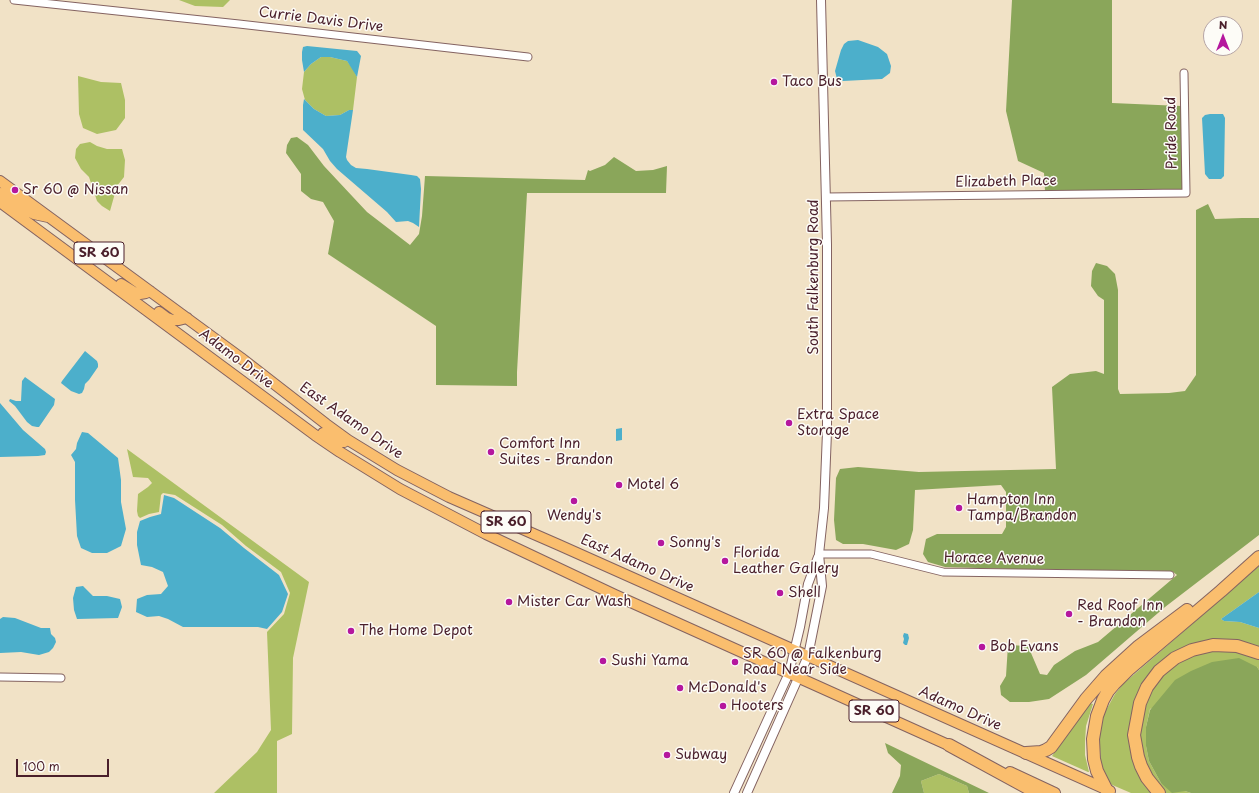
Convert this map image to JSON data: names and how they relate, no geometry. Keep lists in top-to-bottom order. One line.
{"streets":{"main road":["SR 60","Adamo Drive","East Adamo Drive"],"street":["Currie Davis Drive","Pride Road","Elizabeth Place","South Falkenburg Road","Horace Avenue"]},"crossings":[["Pride Road","Elizabeth Place"],["Elizabeth Place","South Falkenburg Road"],["SR 60","South Falkenburg Road"],["SR 60","Adamo Drive"],["SR 60","East Adamo Drive"],["South Falkenburg Road","Adamo Drive"],["South Falkenburg Road","East Adamo Drive"],["South Falkenburg Road","Horace Avenue"],["Adamo Drive","East Adamo Drive"]],"places":["Taco Bus","Sr 60 @ Nissan","Extra Space Storage","Comfort Inn Suites - Brandon","Motel 6","Wendy's","Hampton Inn Tampa/Brandon","Sonny's","Florida Leather Gallery","Shell","Mister Car Wash","Red Roof Inn - Brandon","The Home Depot","Bob Evans","Sushi Yama","SR 60 @ Falkenburg Road Near Side","McDonald's","Hooters","Subway"],"scale_bar":"100 m","north":"top"}
